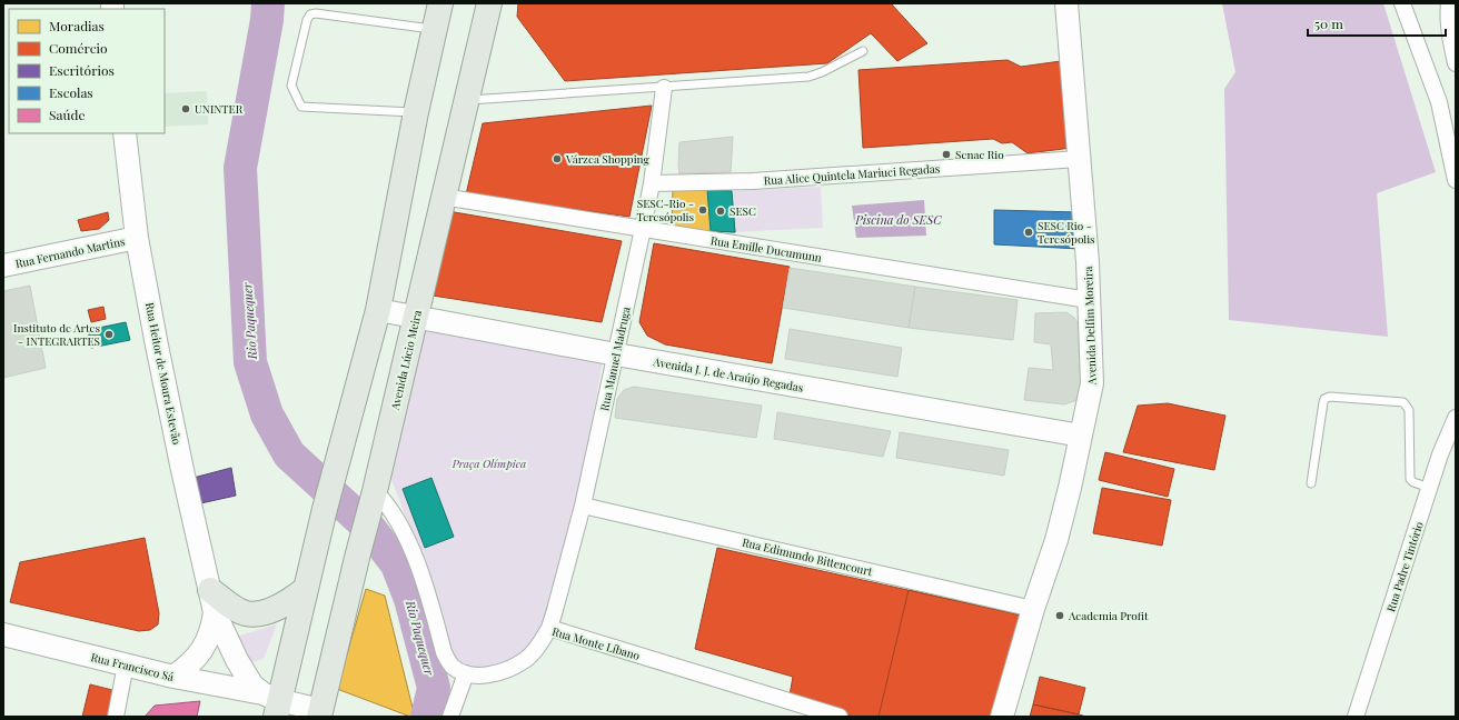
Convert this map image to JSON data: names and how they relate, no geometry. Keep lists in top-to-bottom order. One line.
{"streets":{"main road":["Rua Fernando Martins","Avenida Delfim Moreira","Avenida Lúcio Meira","Rua Heitor de Moura Estevão","Avenida J. J. de Araújo Regadas","Rua Francisco Sá"],"street":["Rua Alice Quintela Mariuci Regadas","Rua Emille Ducumunn","Rua Manuel Madruga","Rua Edimundo Bittencourt","Rua Padre Tintório","Rua Monte Líbano"]},"crossings":[["Rua Alice Quintela Mariuci Regadas","Avenida Delfim Moreira"],["Rua Alice Quintela Mariuci Regadas","Rua Manuel Madruga"],["Rua Emille Ducumunn","Avenida Delfim Moreira"],["Rua Emille Ducumunn","Rua Manuel Madruga"],["Rua Emille Ducumunn","Avenida Lúcio Meira"],["Rua Fernando Martins","Rua Heitor de Moura Estevão"],["Avenida Delfim Moreira","Avenida J. J. de Araújo Regadas"],["Avenida Delfim Moreira","Rua Edimundo Bittencourt"],["Rua Manuel Madruga","Avenida J. J. de Araújo Regadas"],["Rua Manuel Madruga","Rua Edimundo Bittencourt"],["Rua Manuel Madruga","Rua Monte Líbano"],["Avenida Lúcio Meira","Avenida J. J. de Araújo Regadas"],["Avenida Lúcio Meira","Rua Francisco Sá"]],"water":["Piscina do SESC","Rio Paquequer"],"parks":["Praça Olímpica"],"places":["UNINTER","Senac Rio","Várzea Shopping","SESC-Rio - Teresópolis","SESC","SESC Rio - Teresópolis","Instituto de Artes - INTEGRARTES","Academia Profit"],"legend":["Moradias","Comércio","Escritórios","Escolas","Saúde"],"scale_bar":"50 m"}
